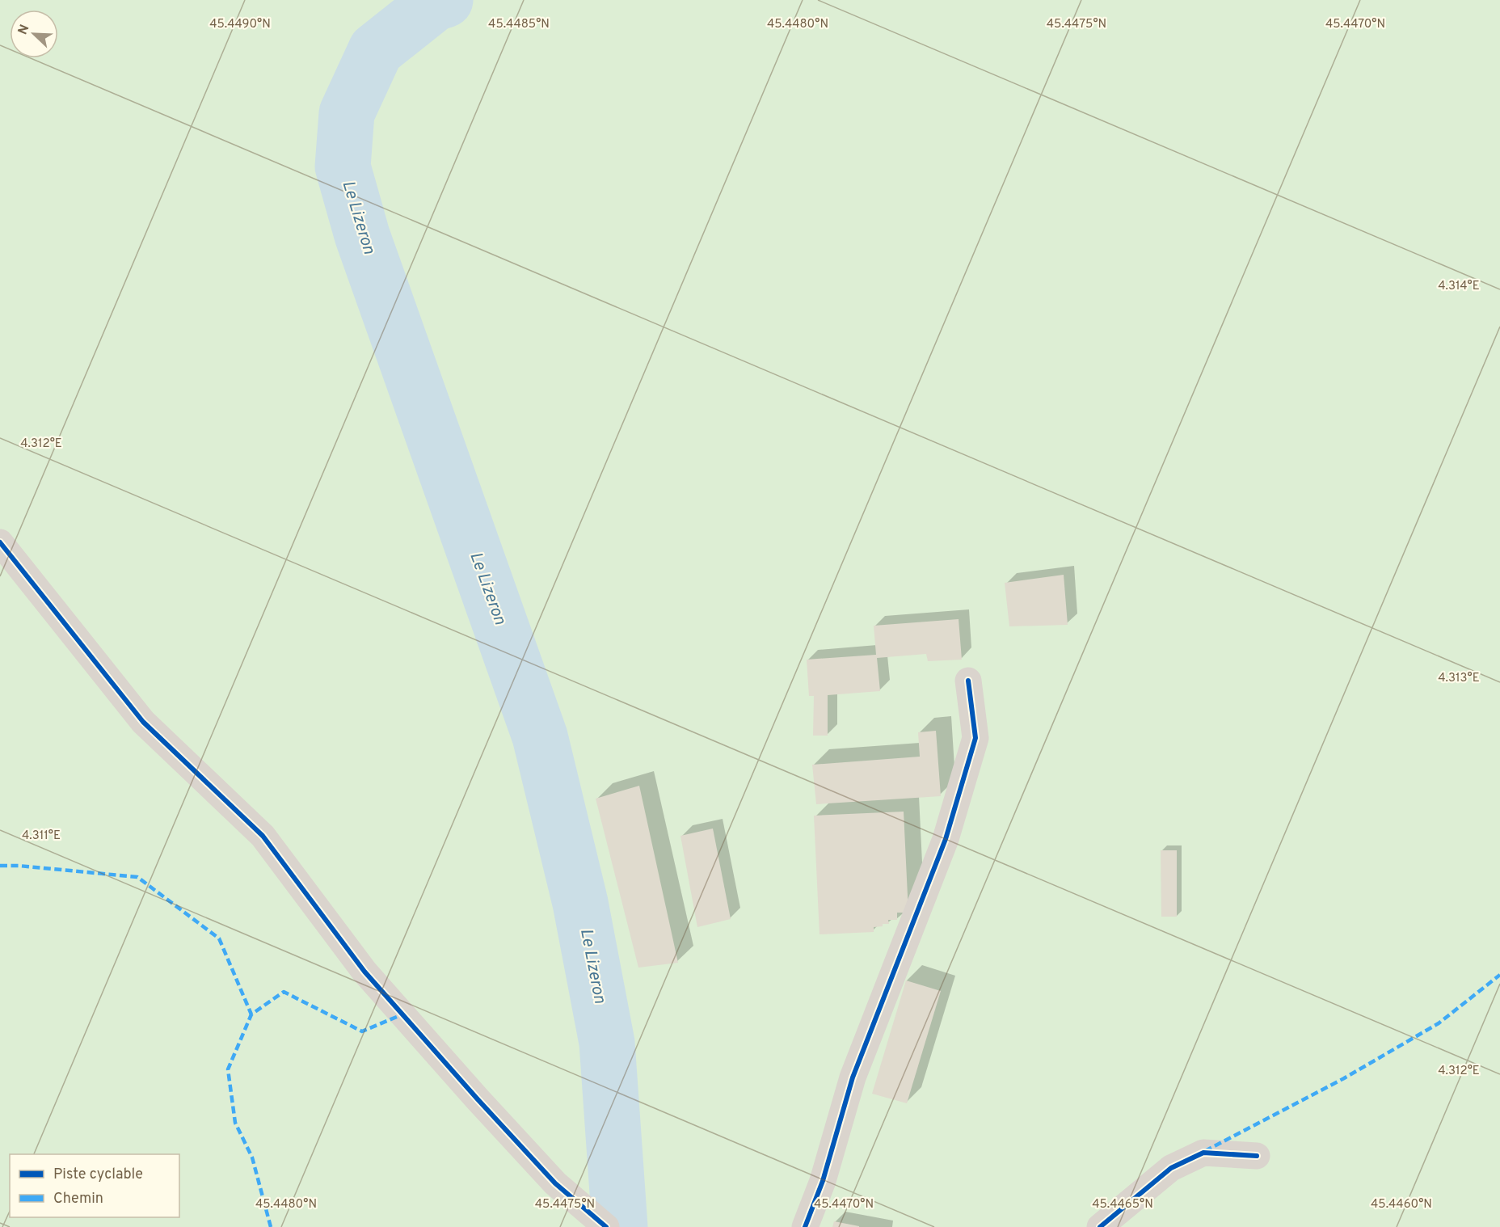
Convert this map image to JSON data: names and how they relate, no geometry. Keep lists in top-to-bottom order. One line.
{"water":["Le Lizeron"],"legend":["Piste cyclable","Chemin"],"north":"top left","coordinates":["45.4490°N","45.4485°N","45.4480°N","45.4475°N","45.4470°N","4.314°E","4.312°E","4.313°E","4.311°E","45.4465°N","45.4460°N"]}
